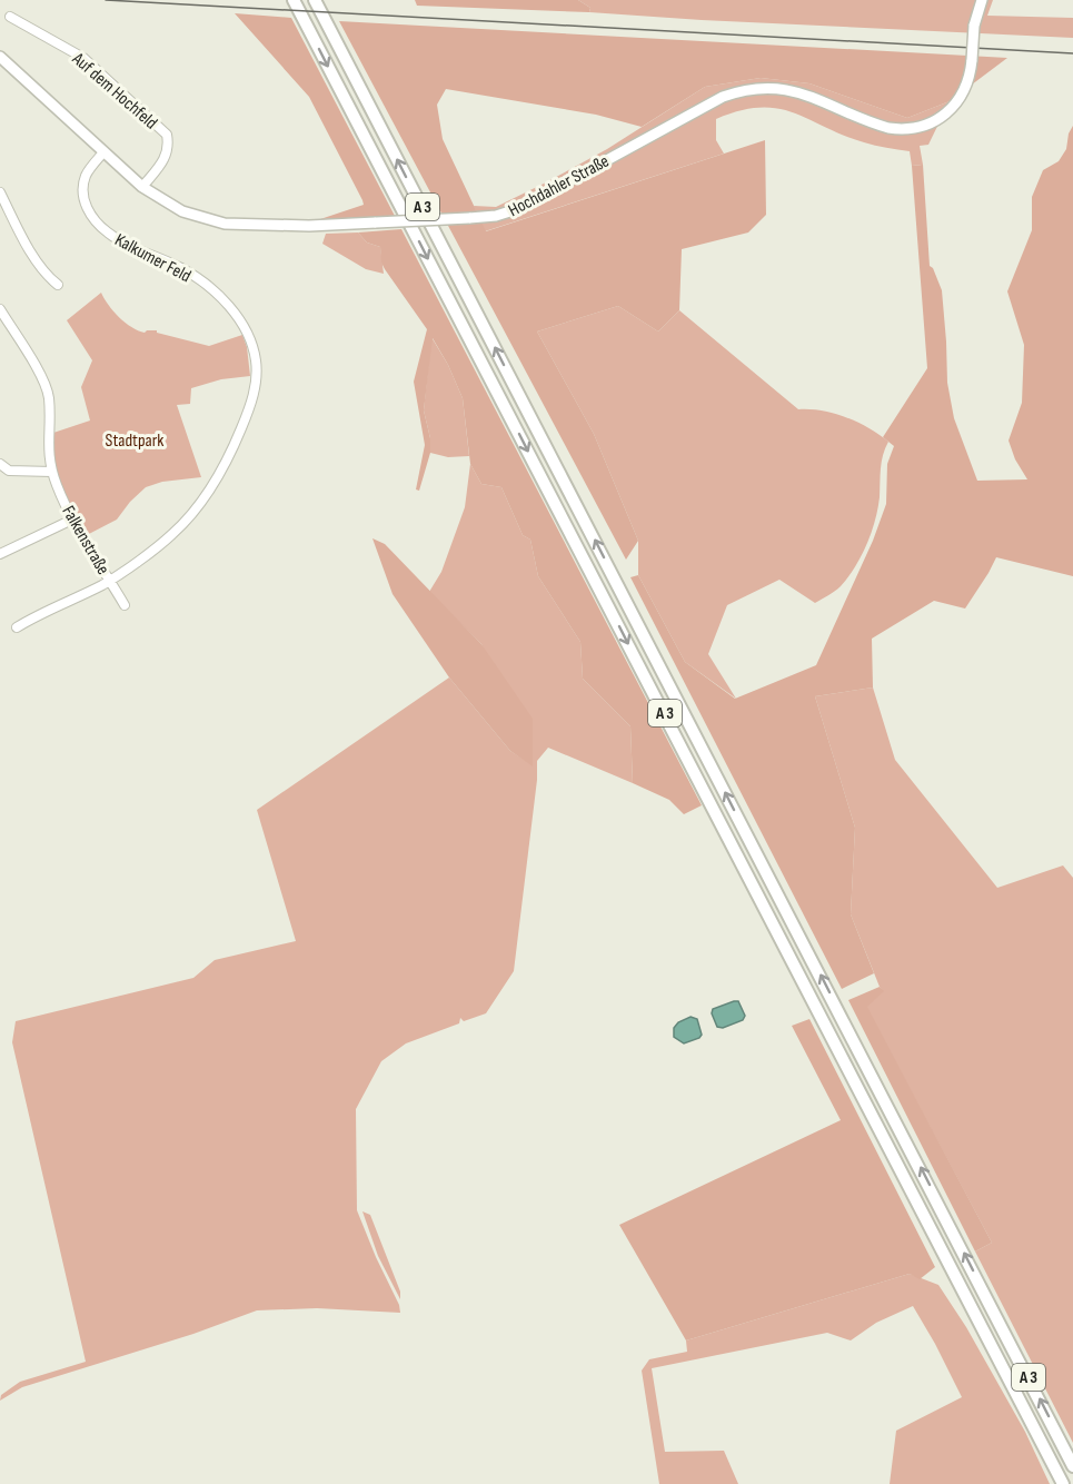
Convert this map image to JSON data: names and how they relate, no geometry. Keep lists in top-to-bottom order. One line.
{"streets":{"highway":["A 3"],"main road":["Hochdahler Straße"],"street":["Auf dem Hochfeld","Kalkumer Feld","Falkenstraße"]},"crossings":[["Auf dem Hochfeld","Hochdahler Straße"],["Hochdahler Straße","Kalkumer Feld"],["Kalkumer Feld","Falkenstraße"]],"parks":["Stadtpark"]}
